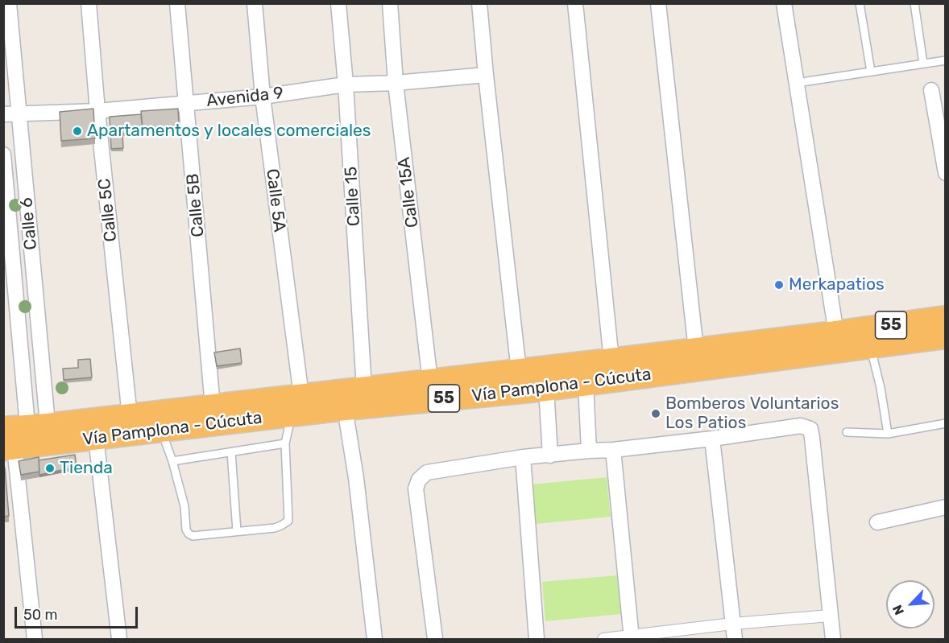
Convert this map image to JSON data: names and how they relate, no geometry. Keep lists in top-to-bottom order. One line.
{"streets":{"highway":["55","Vía Pamplona - Cúcuta"],"street":["Avenida 9","Calle 15A","Calle 15","Calle 5A","Calle 5B","Calle 5C","Calle 6"]},"crossings":[["Avenida 9","Calle 15A"],["Avenida 9","Calle 15"],["Avenida 9","Calle 5A"],["Avenida 9","Calle 5B"],["Avenida 9","Calle 5C"],["Avenida 9","Calle 6"],["Calle 15A","Vía Pamplona - Cúcuta"],["Calle 15","Vía Pamplona - Cúcuta"],["Calle 5A","Vía Pamplona - Cúcuta"],["Calle 5B","Vía Pamplona - Cúcuta"],["Calle 5C","Vía Pamplona - Cúcuta"],["Calle 6","Vía Pamplona - Cúcuta"]],"places":["Apartamentos y locales comerciales","Merkapatios","Bomberos Voluntarios Los Patios","Tienda"],"scale_bar":"50 m","north":"bottom left"}
